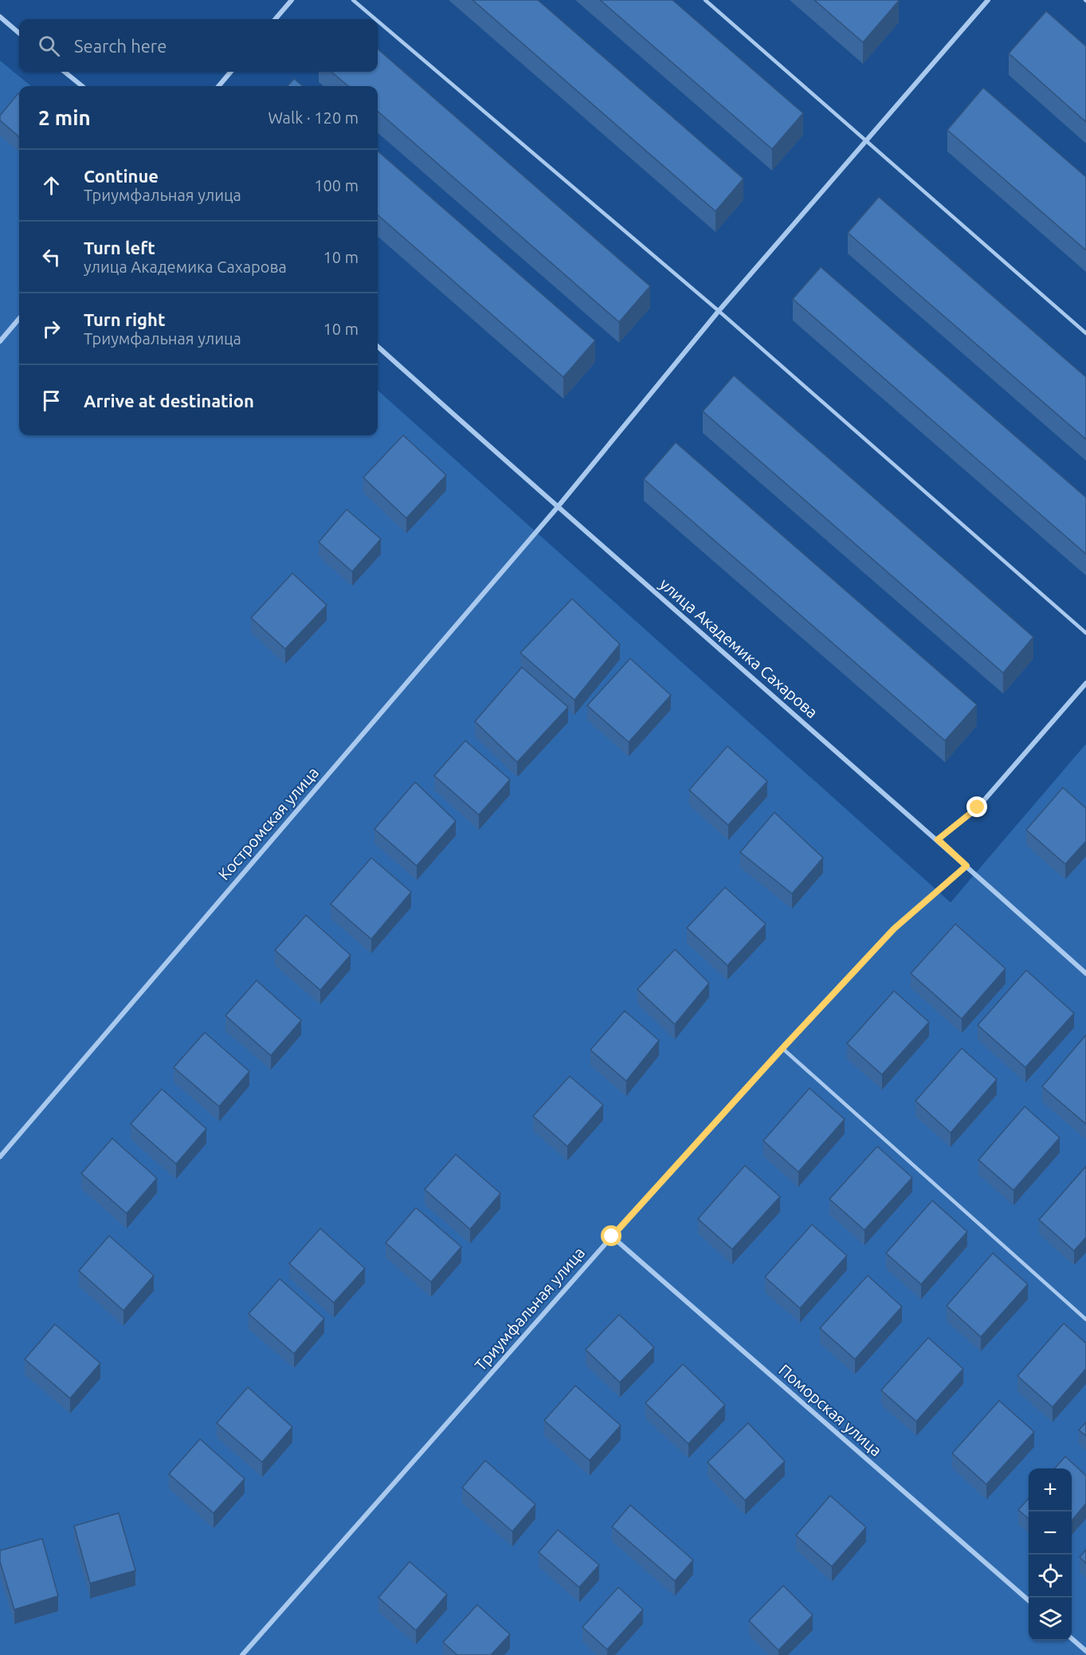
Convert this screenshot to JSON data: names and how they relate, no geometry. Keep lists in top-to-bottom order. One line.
{"streets":{"street":["улица Академика Сахарова","Костромская улица","Триумфальная улица","Поморская улица"]},"crossings":[["улица Академика Сахарова","Костромская улица"],["улица Академика Сахарова","Триумфальная улица"],["Триумфальная улица","Поморская улица"]],"page":{"search":"Search here","heading":["2 min","Walk · 120 m"],"list":[["Continue","Триумфальная улица","100 m"],["Turn left","улица Академика Сахарова","10 m"],["Turn right","Триумфальная улица","10 m"],"Arrive at destination"],"map_buttons":["+","−"]}}
